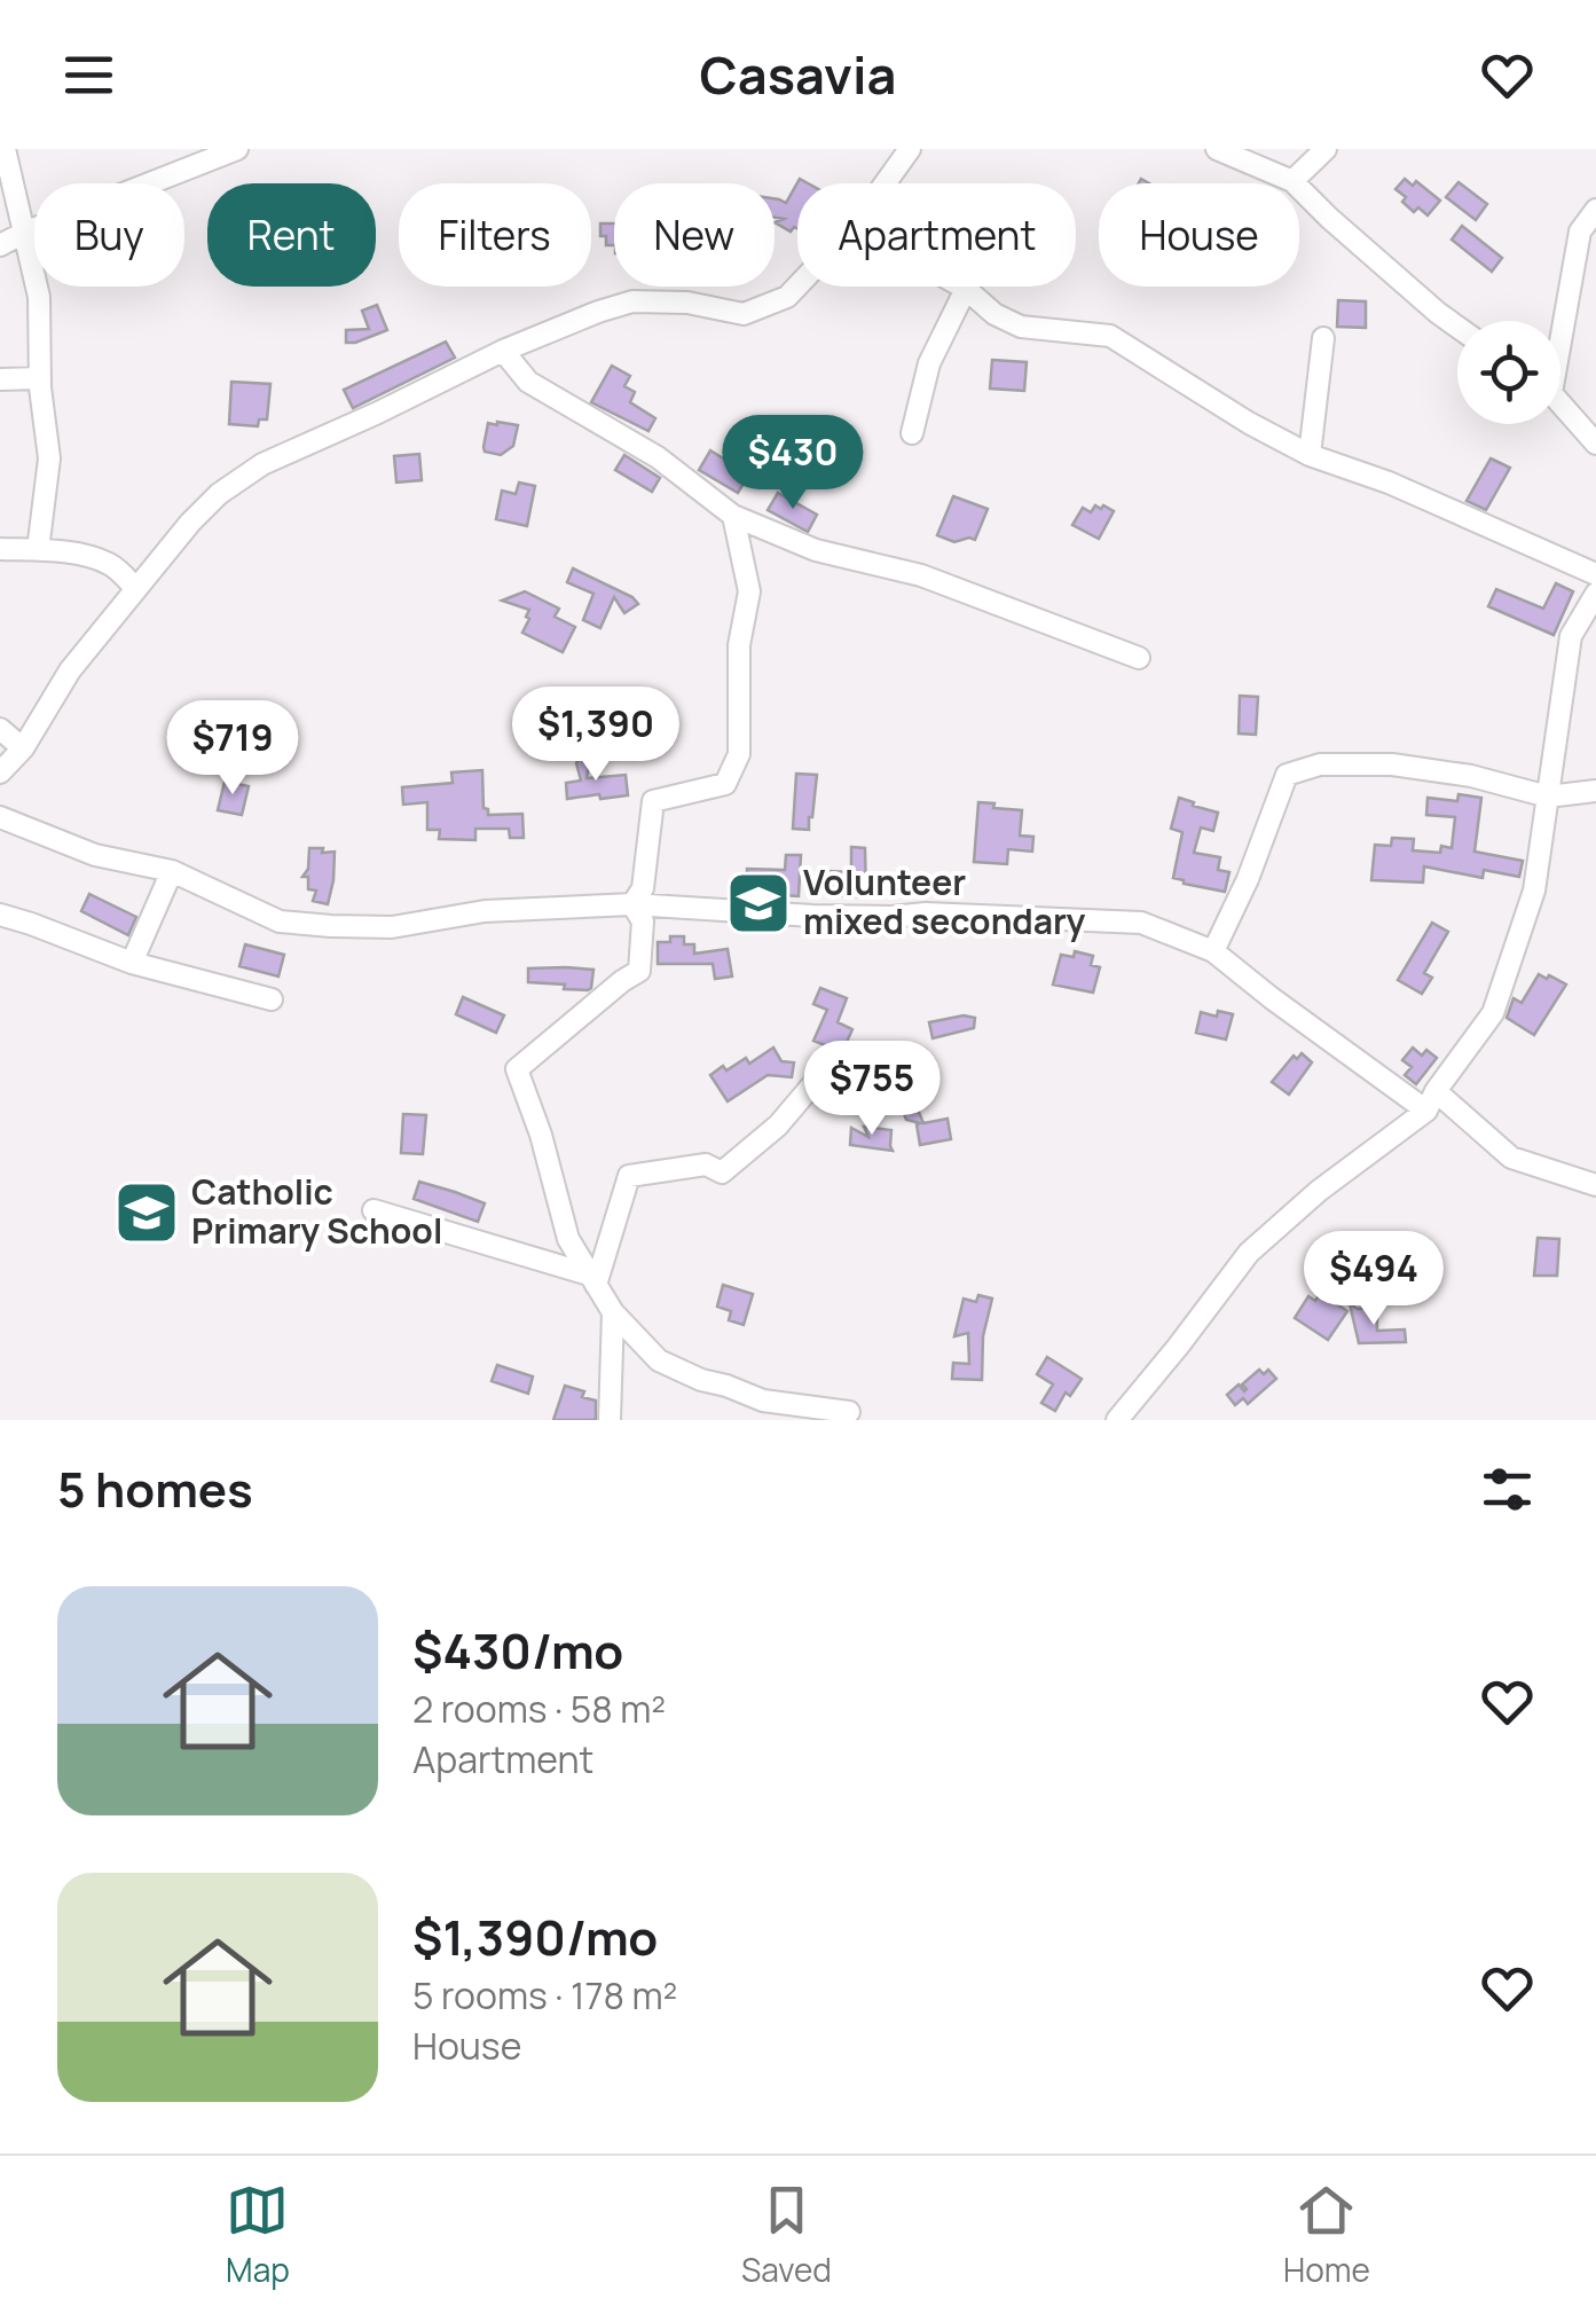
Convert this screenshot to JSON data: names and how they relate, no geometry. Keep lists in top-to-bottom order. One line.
{"places":{"school or university":["Volunteer mixed secondary","Catholic Primary School"]},"page":{"header":"Casavia","chip":["Buy","Rent","Filters","New","Apartment","House"],"price":["$430","$1,390","$719","$755","$494"],"heading":"5 homes","list":[{"name":"$430/mo","note":"2 rooms · 58 m² · Apartment"},{"name":"$1,390/mo","note":"5 rooms · 178 m² · House"}],"tabs":["Map","Saved","Home"]}}
